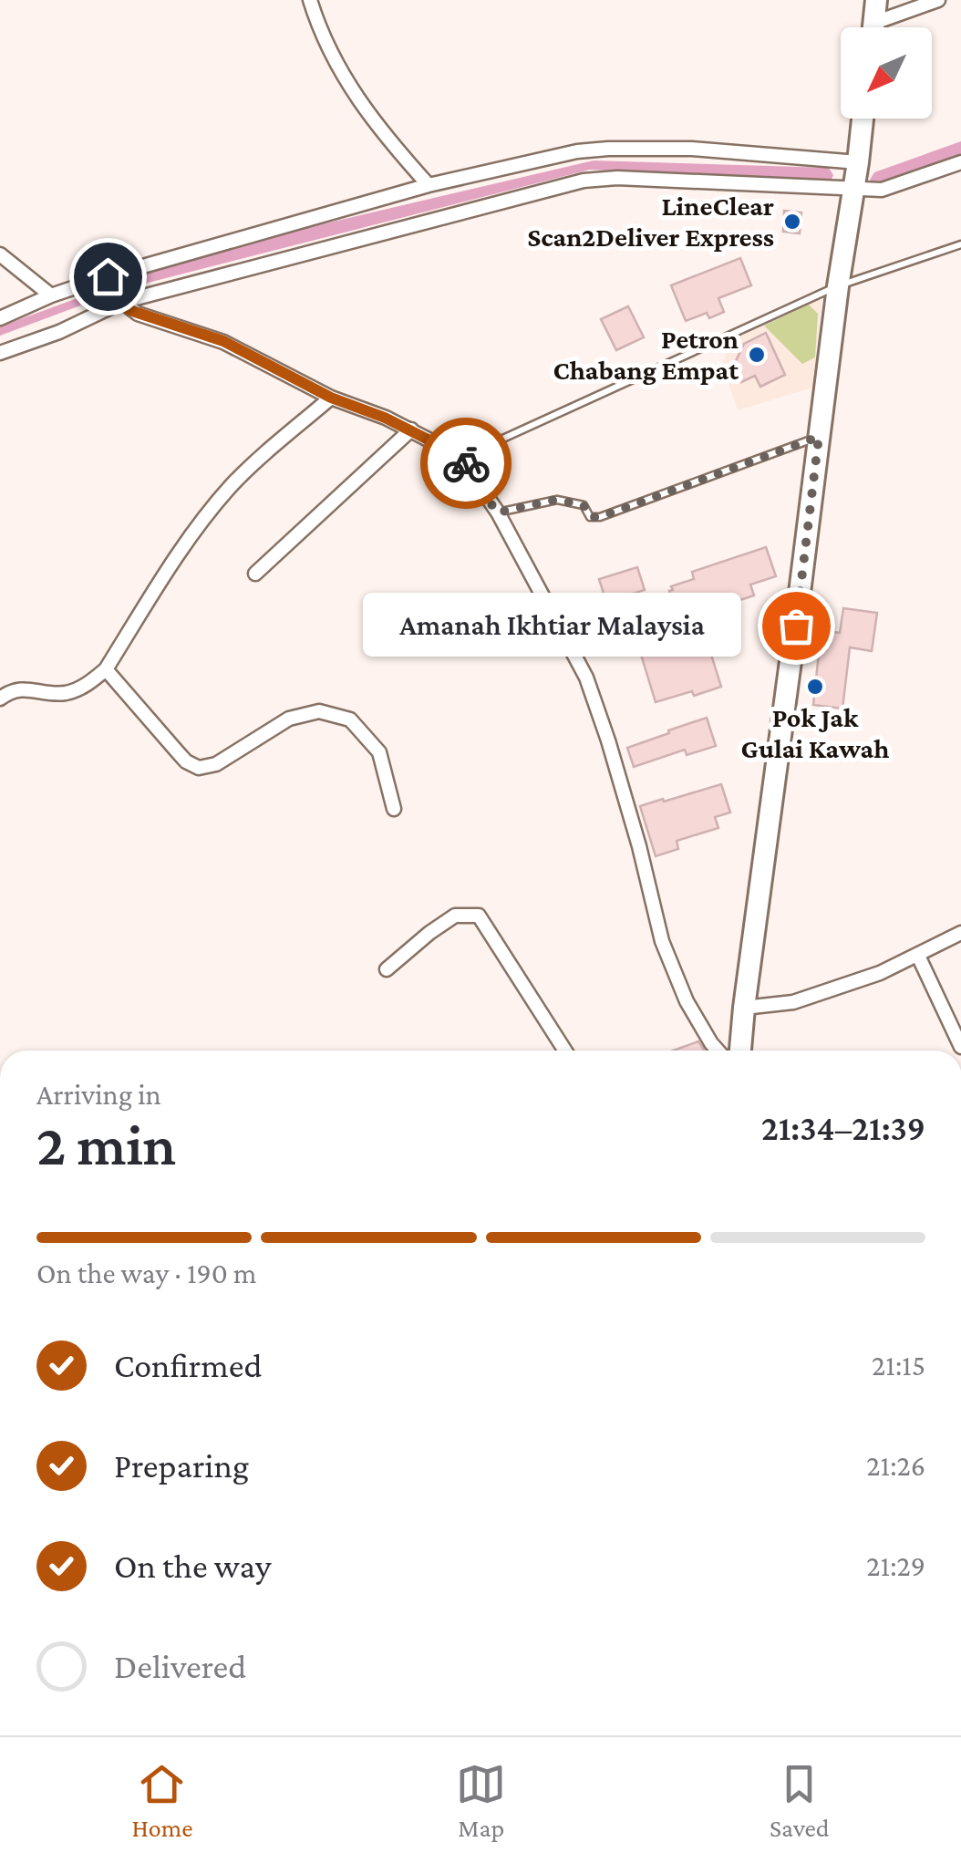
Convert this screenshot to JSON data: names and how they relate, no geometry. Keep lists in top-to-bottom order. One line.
{"places":["LineClear Scan2Deliver Express","Petron Chabang Empat","Amanah Ikhtiar Malaysia","Pok Jak Gulai Kawah"],"north":"bottom left","page":{"bubble":"Amanah Ikhtiar Malaysia","heading":["2 min","Arriving in","21:34–21:39"],"bar":"On the way · 190 m","list":[["Confirmed","21:15"],["Preparing","21:26"],["On the way","21:29"],"Delivered"],"tabs":["Home","Map","Saved"]}}
